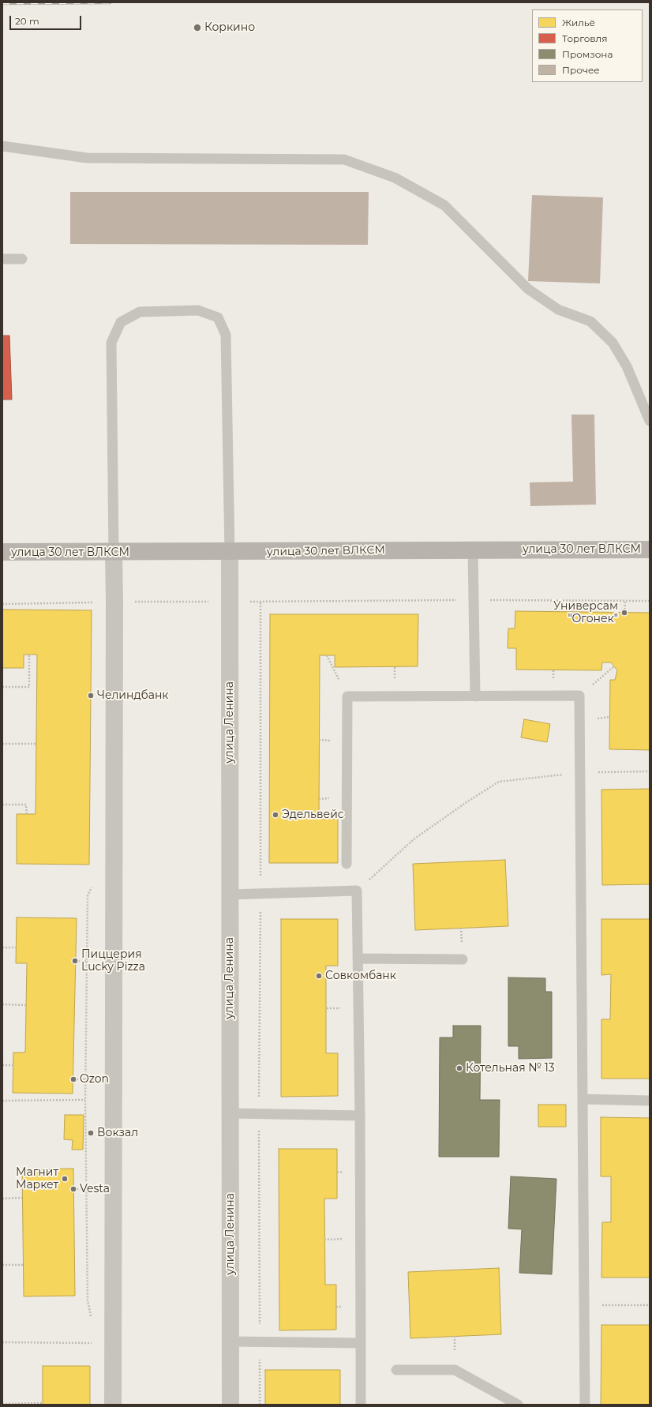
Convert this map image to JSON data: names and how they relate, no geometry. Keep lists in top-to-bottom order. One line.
{"streets":{"main road":["улица 30 лет ВЛКСМ"],"street":["улица Ленина"]},"crossings":[["улица 30 лет ВЛКСМ","улица Ленина"]],"places":["Коркино","Универсам \"Огонек\"","Челиндбанк","Эдельвейс","Пиццерия Lucky Pizza","Совкомбанк","Котельная № 13","Ozon","Вокзал","Магнит Маркет","Vesta"],"legend":["Жильё","Торговля","Промзона","Прочее"],"scale_bar":"20 m"}
